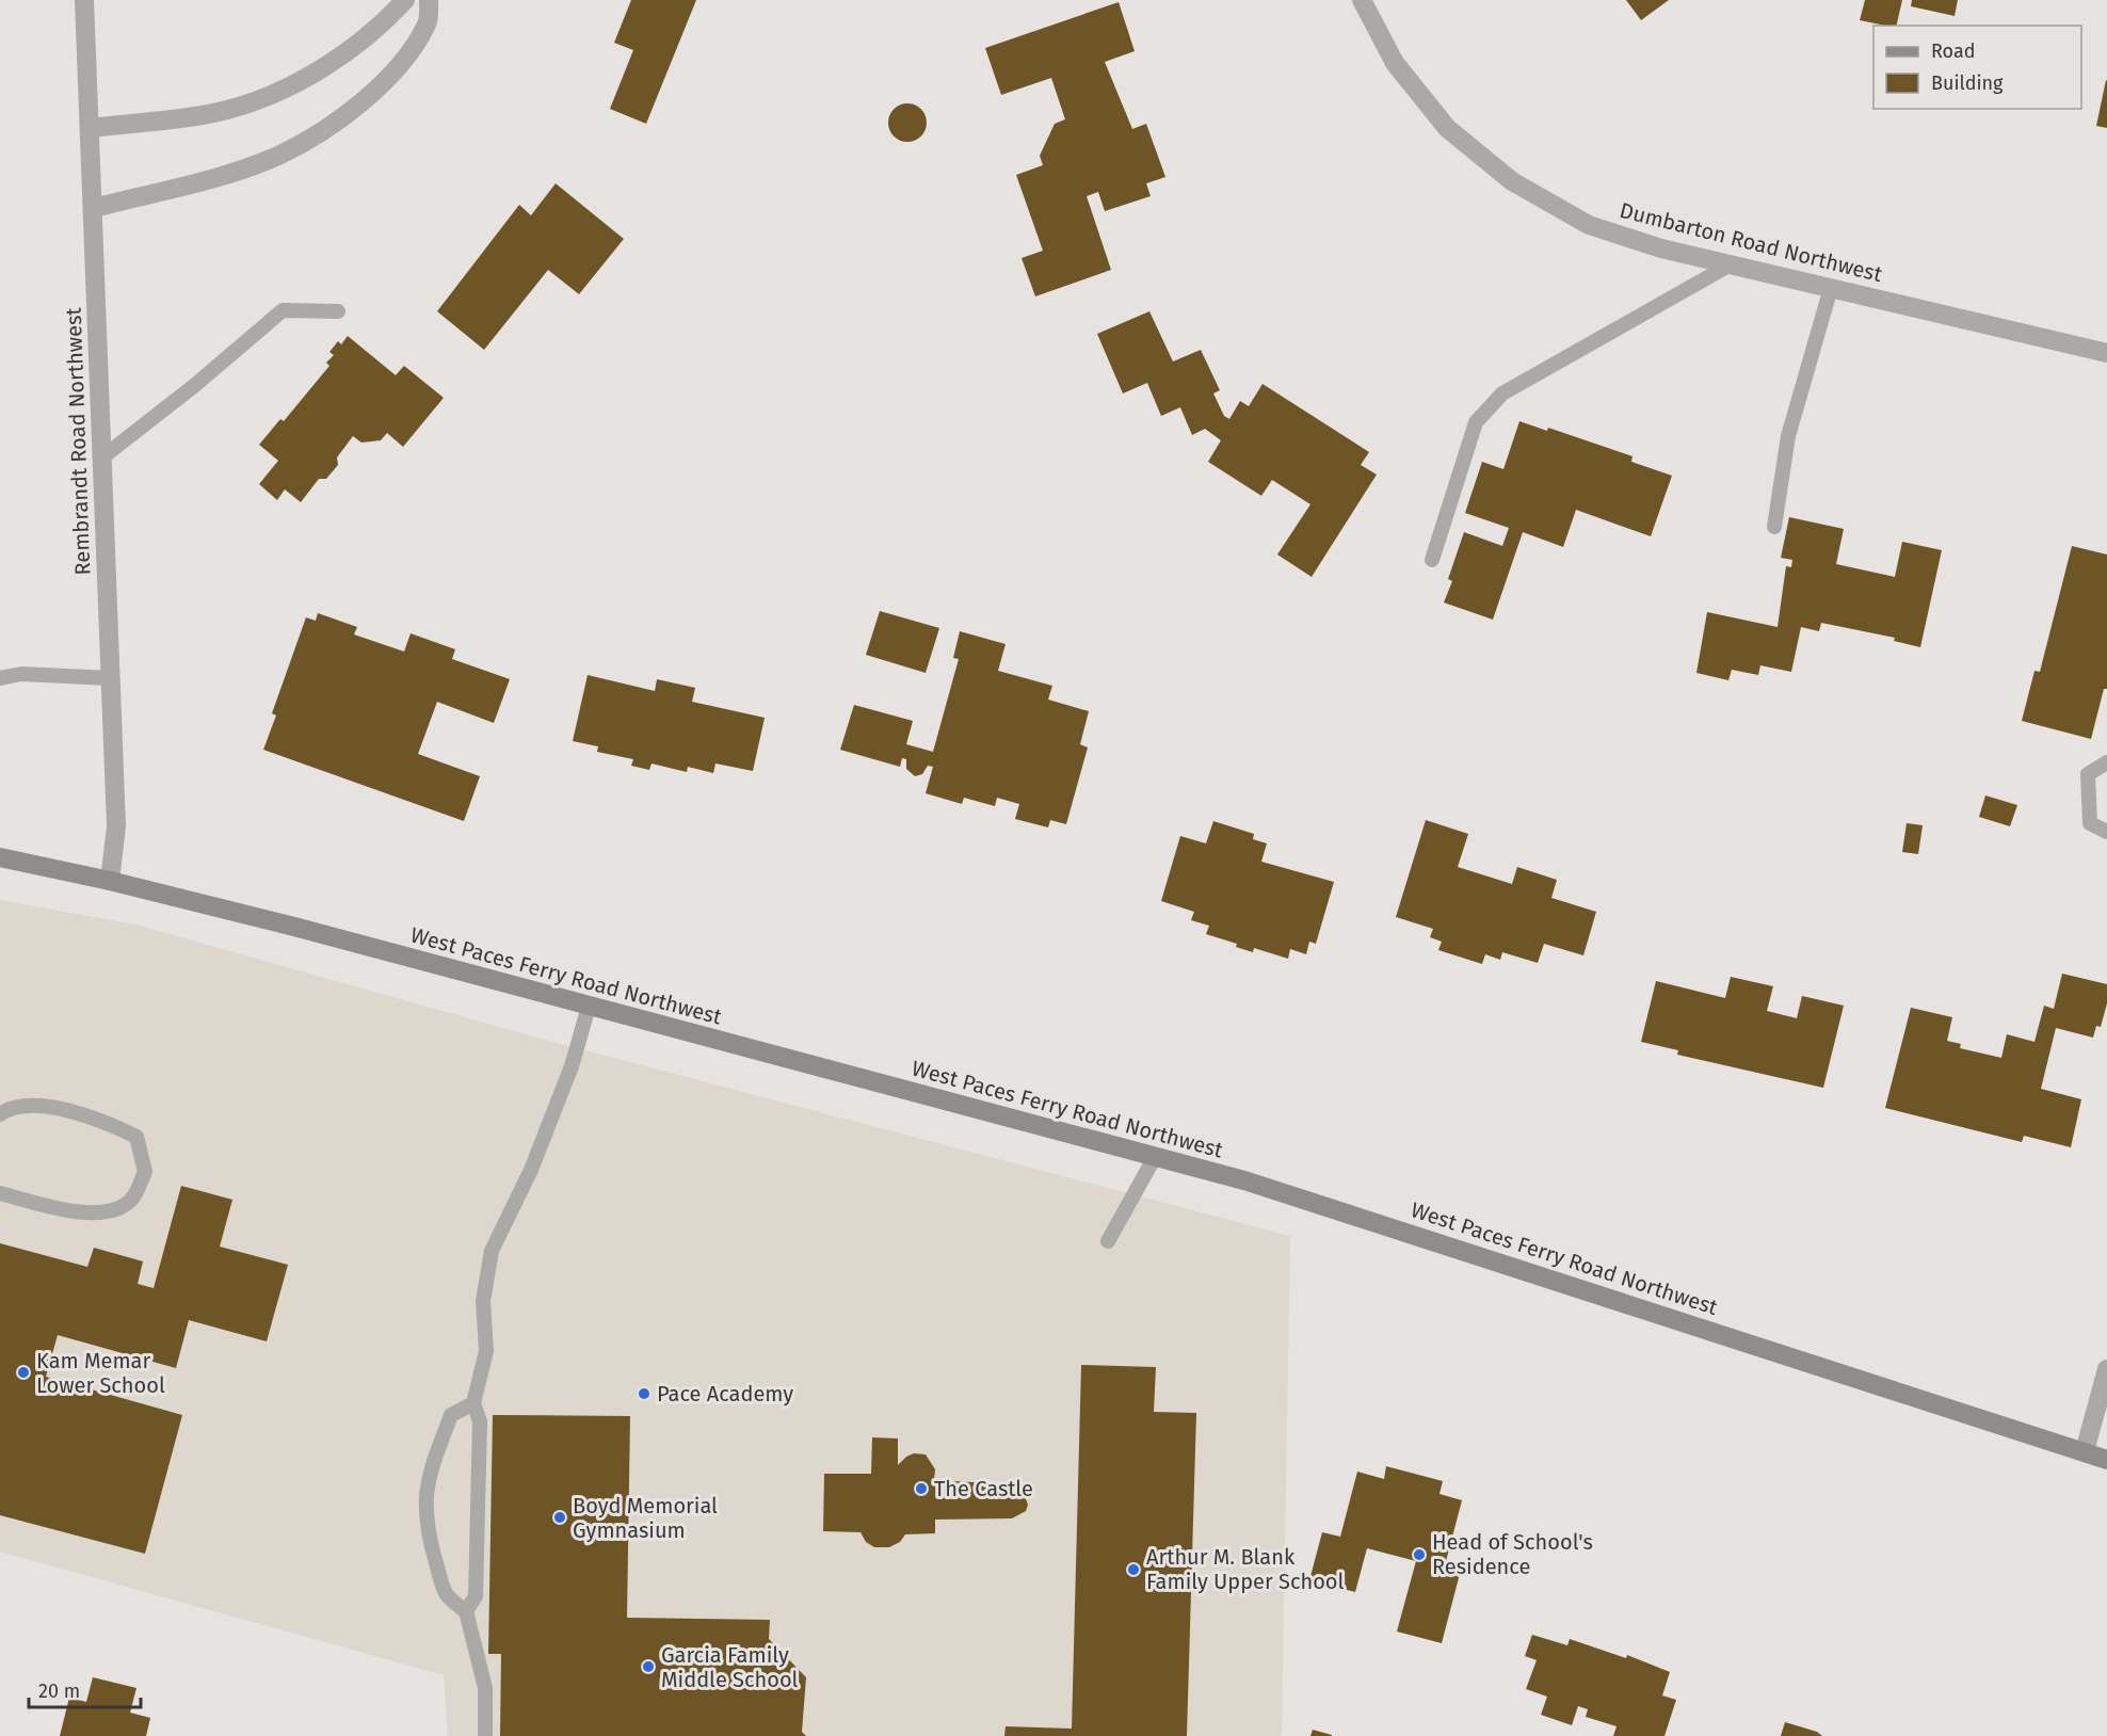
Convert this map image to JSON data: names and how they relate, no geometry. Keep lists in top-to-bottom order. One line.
{"streets":{"main road":["West Paces Ferry Road Northwest"],"street":["Dumbarton Road Northwest","Rembrandt Road Northwest"]},"crossings":[["Rembrandt Road Northwest","West Paces Ferry Road Northwest"]],"places":["Kam Memar Lower School","Pace Academy","The Castle","Boyd Memorial Gymnasium","Head of School's Residence","Arthur M. Blank Family Upper School","Garcia Family Middle School"],"legend":["Road","Building"],"scale_bar":"20 m"}
